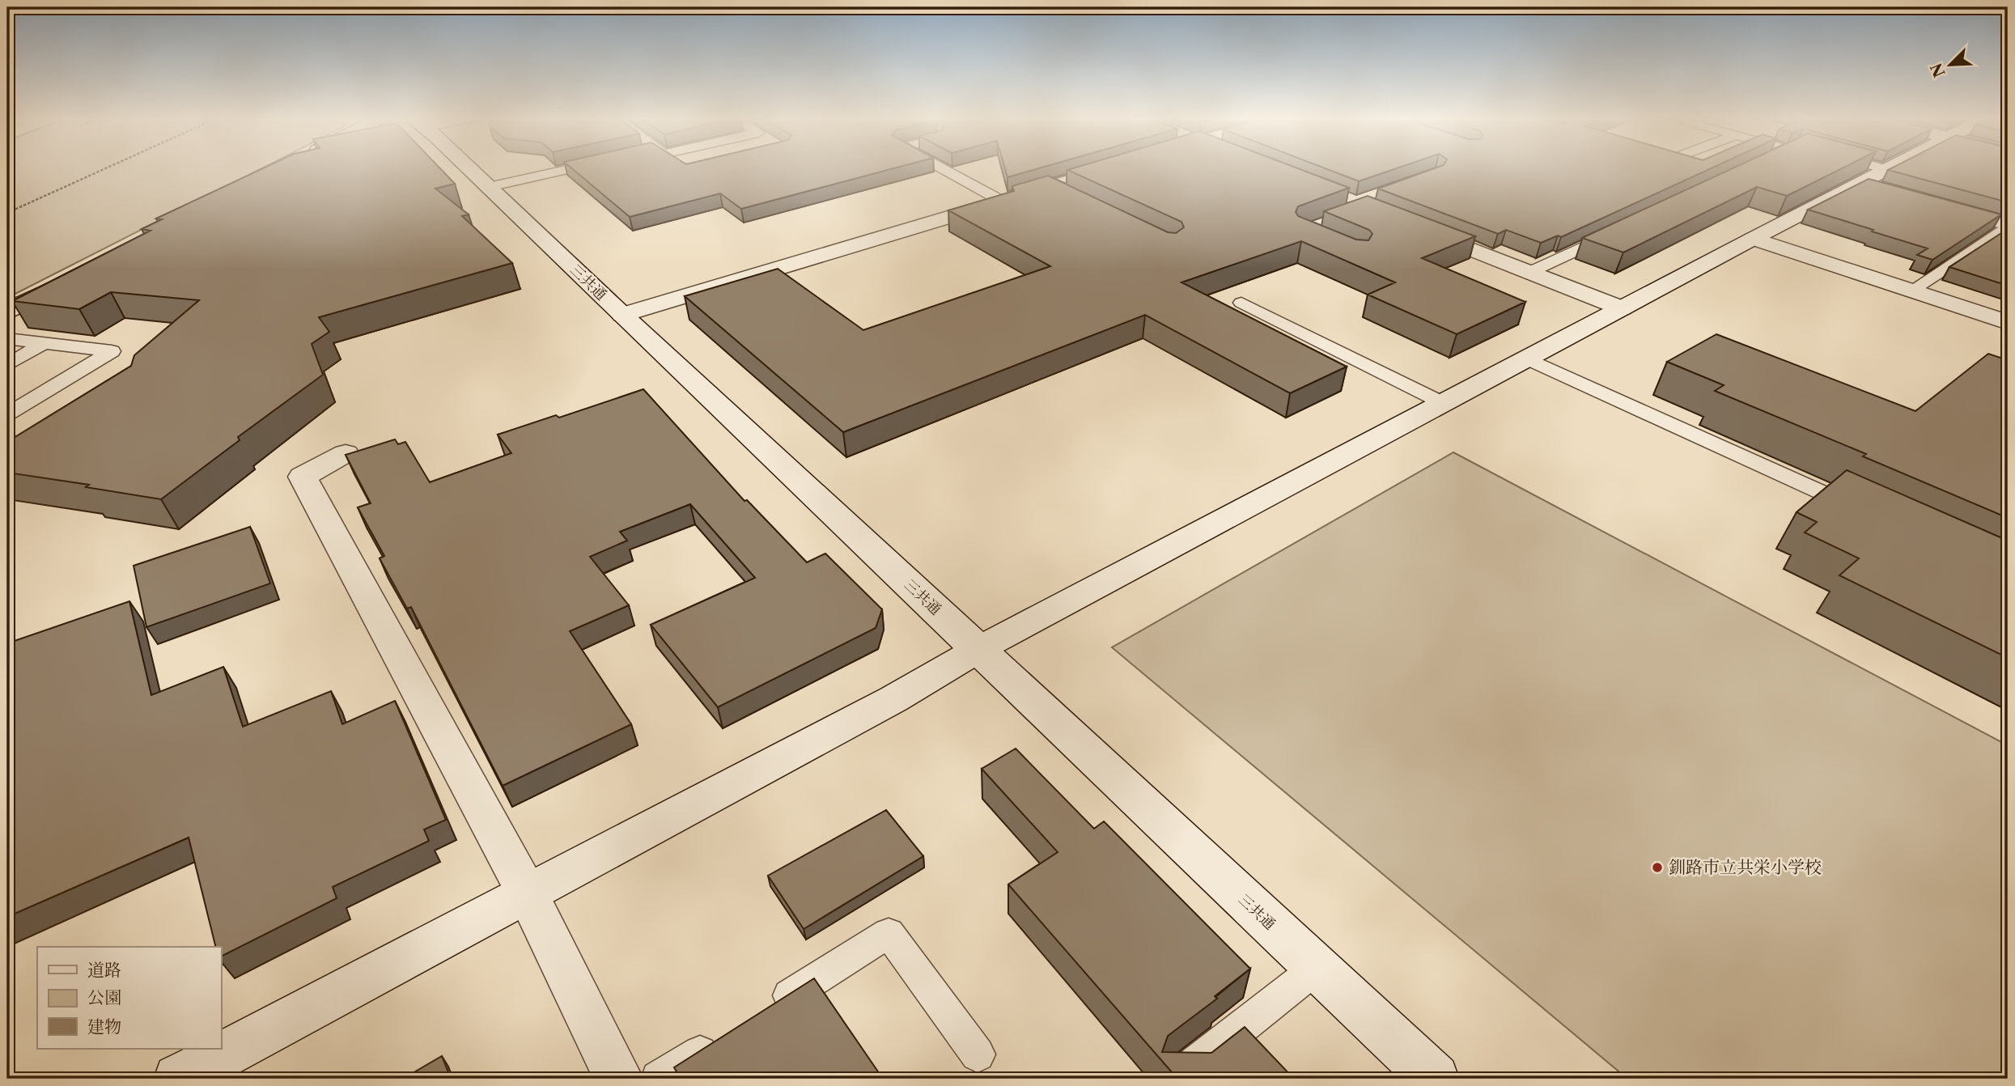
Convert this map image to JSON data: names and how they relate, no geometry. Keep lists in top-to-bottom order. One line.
{"streets":{"street":["三共通"]},"places":["釧路市立共栄小学校"],"legend":["道路","公園","建物"],"north":"bottom left"}
